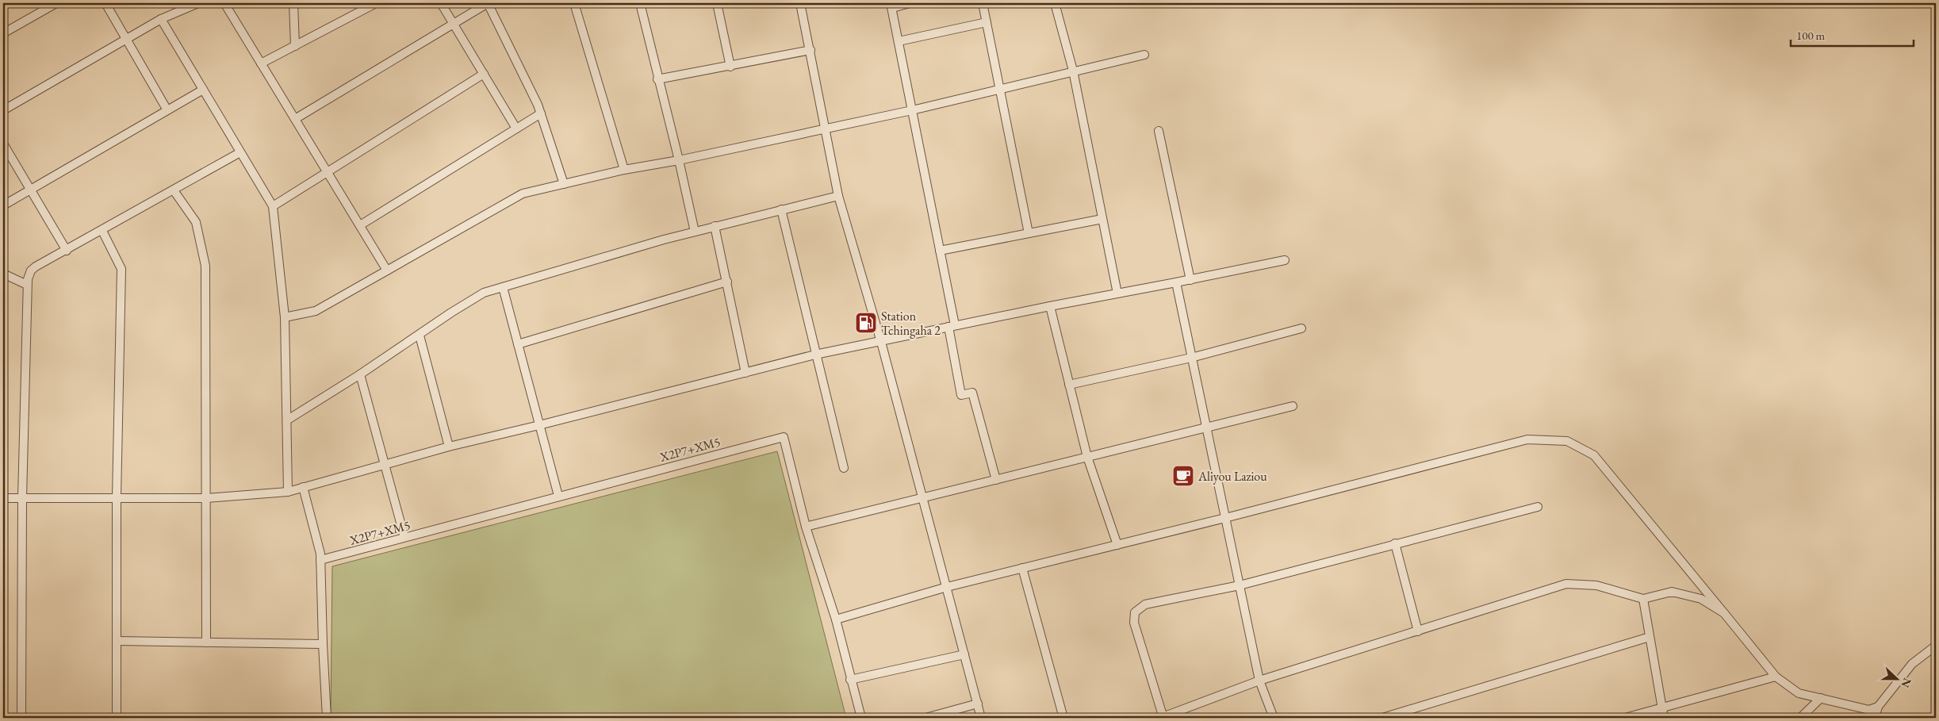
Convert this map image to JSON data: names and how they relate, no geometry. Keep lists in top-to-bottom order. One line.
{"streets":{"street":["X2P7+XM5"]},"places":{"fuel station":["Station Tchingaha 2"],"cafe":["Aliyou Laziou"]},"scale_bar":"100 m","north":"right"}
